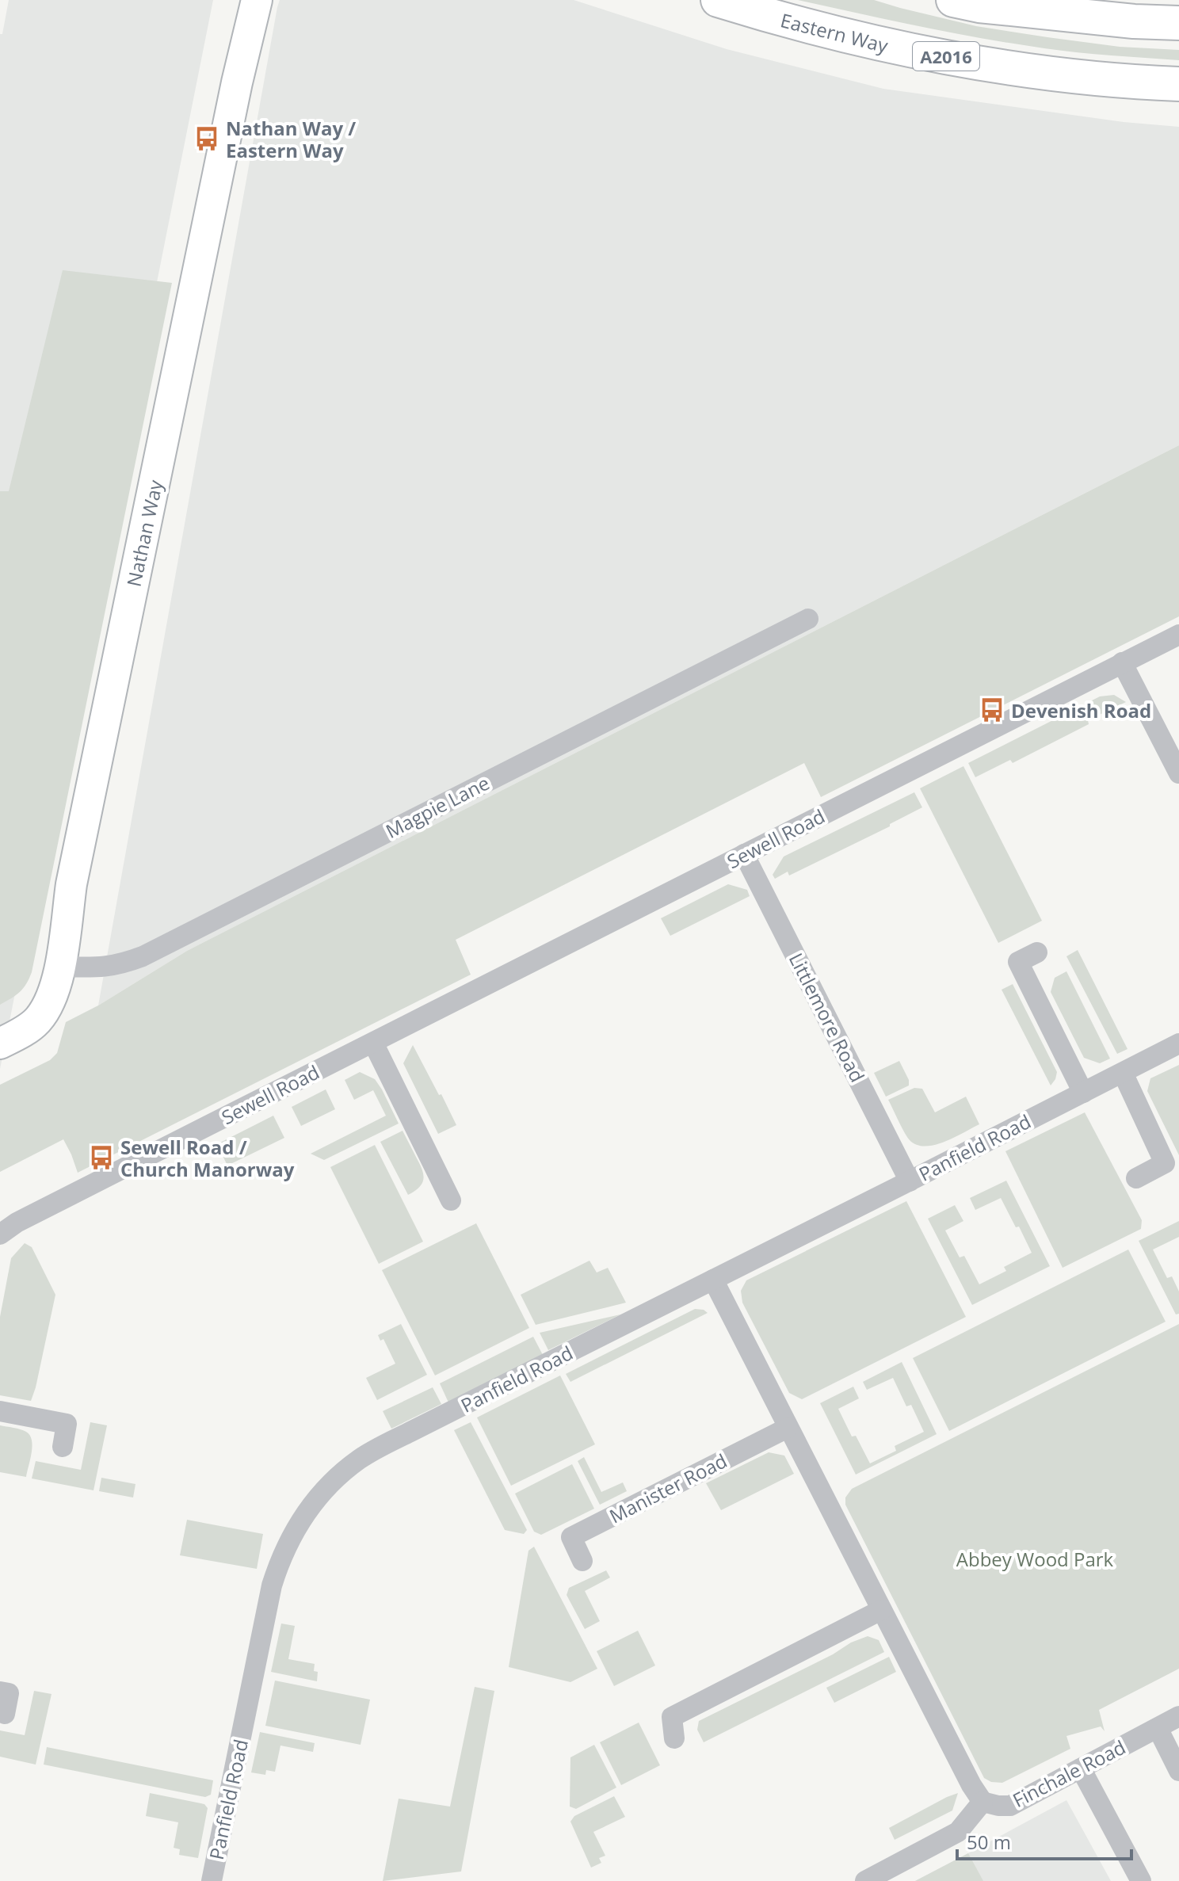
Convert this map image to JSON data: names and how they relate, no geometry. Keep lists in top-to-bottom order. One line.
{"streets":{"main road":["Eastern Way","A2016"],"street":["Nathan Way","Magpie Lane","Sewell Road","Littlemore Road","Panfield Road","Manister Road","Finchale Road"]},"crossings":[["Nathan Way","Magpie Lane"],["Sewell Road","Littlemore Road"],["Littlemore Road","Panfield Road"]],"parks":["Abbey Wood Park"],"places":{"bus stop":["Nathan Way / Eastern Way","Devenish Road","Sewell Road / Church Manorway"]},"scale_bar":"50 m"}
